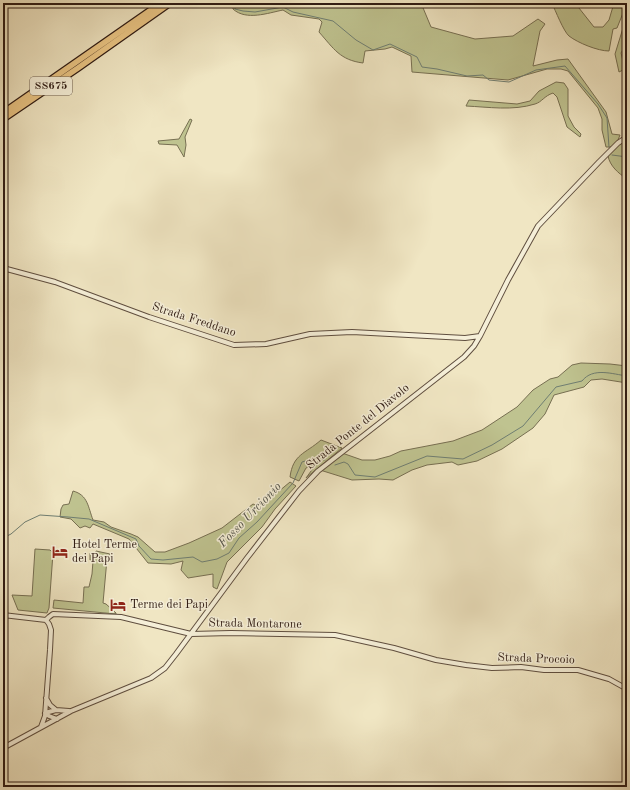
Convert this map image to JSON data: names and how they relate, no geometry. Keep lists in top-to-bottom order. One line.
{"streets":{"highway":["SS675"],"street":["Strada Freddano","Strada Ponte del Diavolo","Strada Montarone","Strada Procoio"]},"crossings":[["Strada Freddano","Strada Ponte del Diavolo"],["Strada Ponte del Diavolo","Strada Montarone"],["Strada Montarone","Strada Procoio"]],"water":["Fosso Urcionio"],"places":{"hotel":["Hotel Terme dei Papi","Terme dei Papi"]}}
